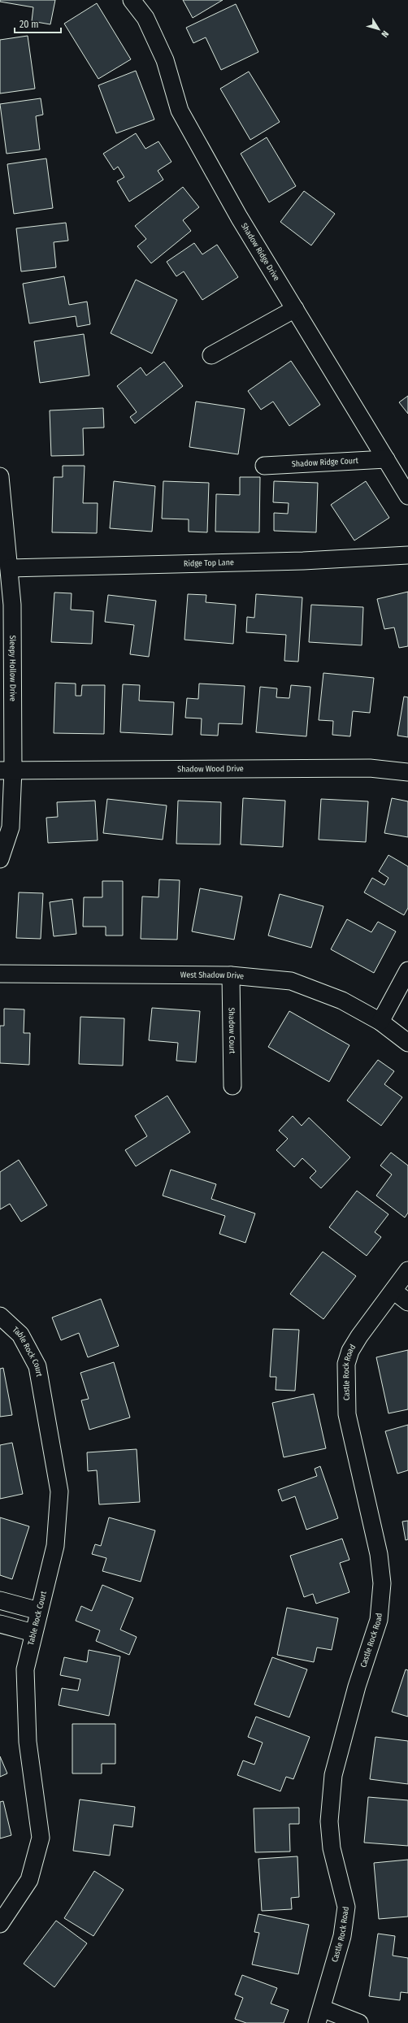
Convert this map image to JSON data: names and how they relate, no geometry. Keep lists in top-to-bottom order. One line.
{"streets":{"street":["Shadow Ridge Drive","Shadow Ridge Court","Ridge Top Lane","Sleepy Hollow Drive","Shadow Wood Drive","West Shadow Drive","Shadow Court","Table Rock Court","Castle Rock Road"]},"crossings":[["Shadow Ridge Drive","Shadow Ridge Court"],["Ridge Top Lane","Sleepy Hollow Drive"],["Sleepy Hollow Drive","Shadow Wood Drive"],["West Shadow Drive","Shadow Court"]],"scale_bar":"20 m","north":"bottom right"}
